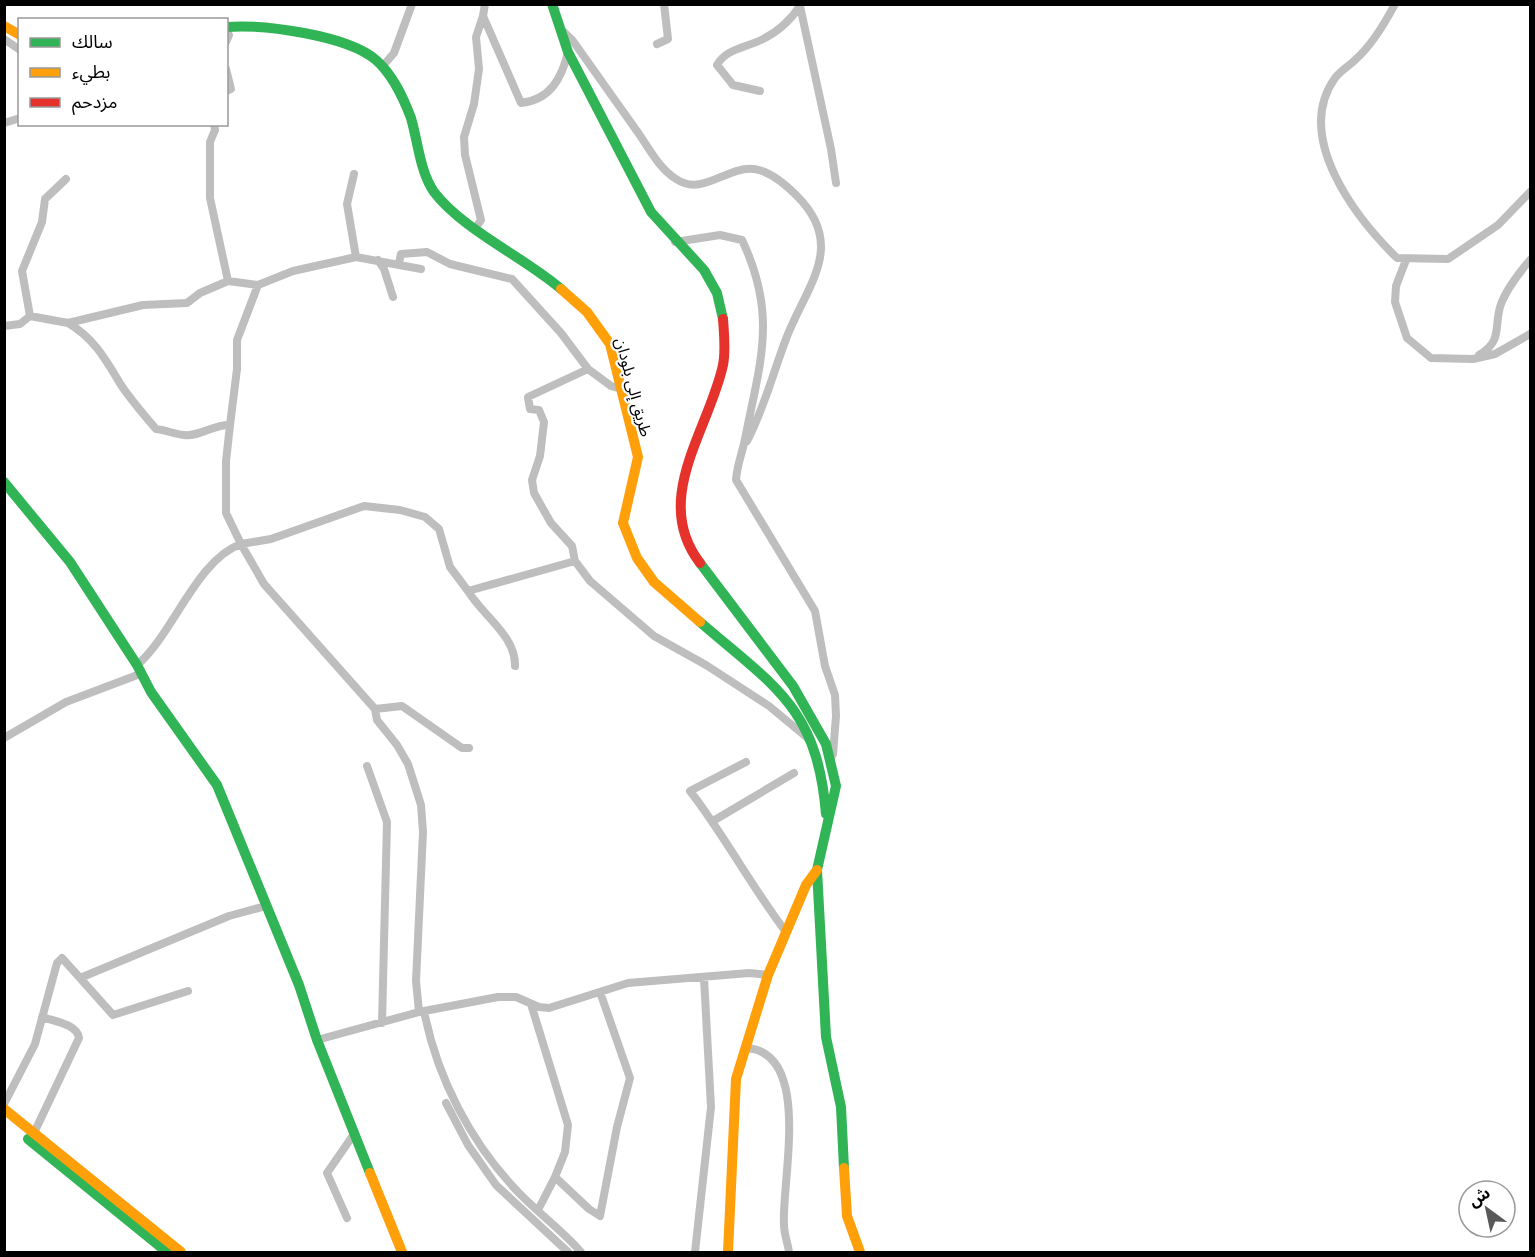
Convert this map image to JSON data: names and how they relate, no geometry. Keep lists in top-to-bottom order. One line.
{"streets":{"main road":["طريق إلى بلودان"]},"legend":["سالك","بطيء","مزدحم"],"north":"top left"}
